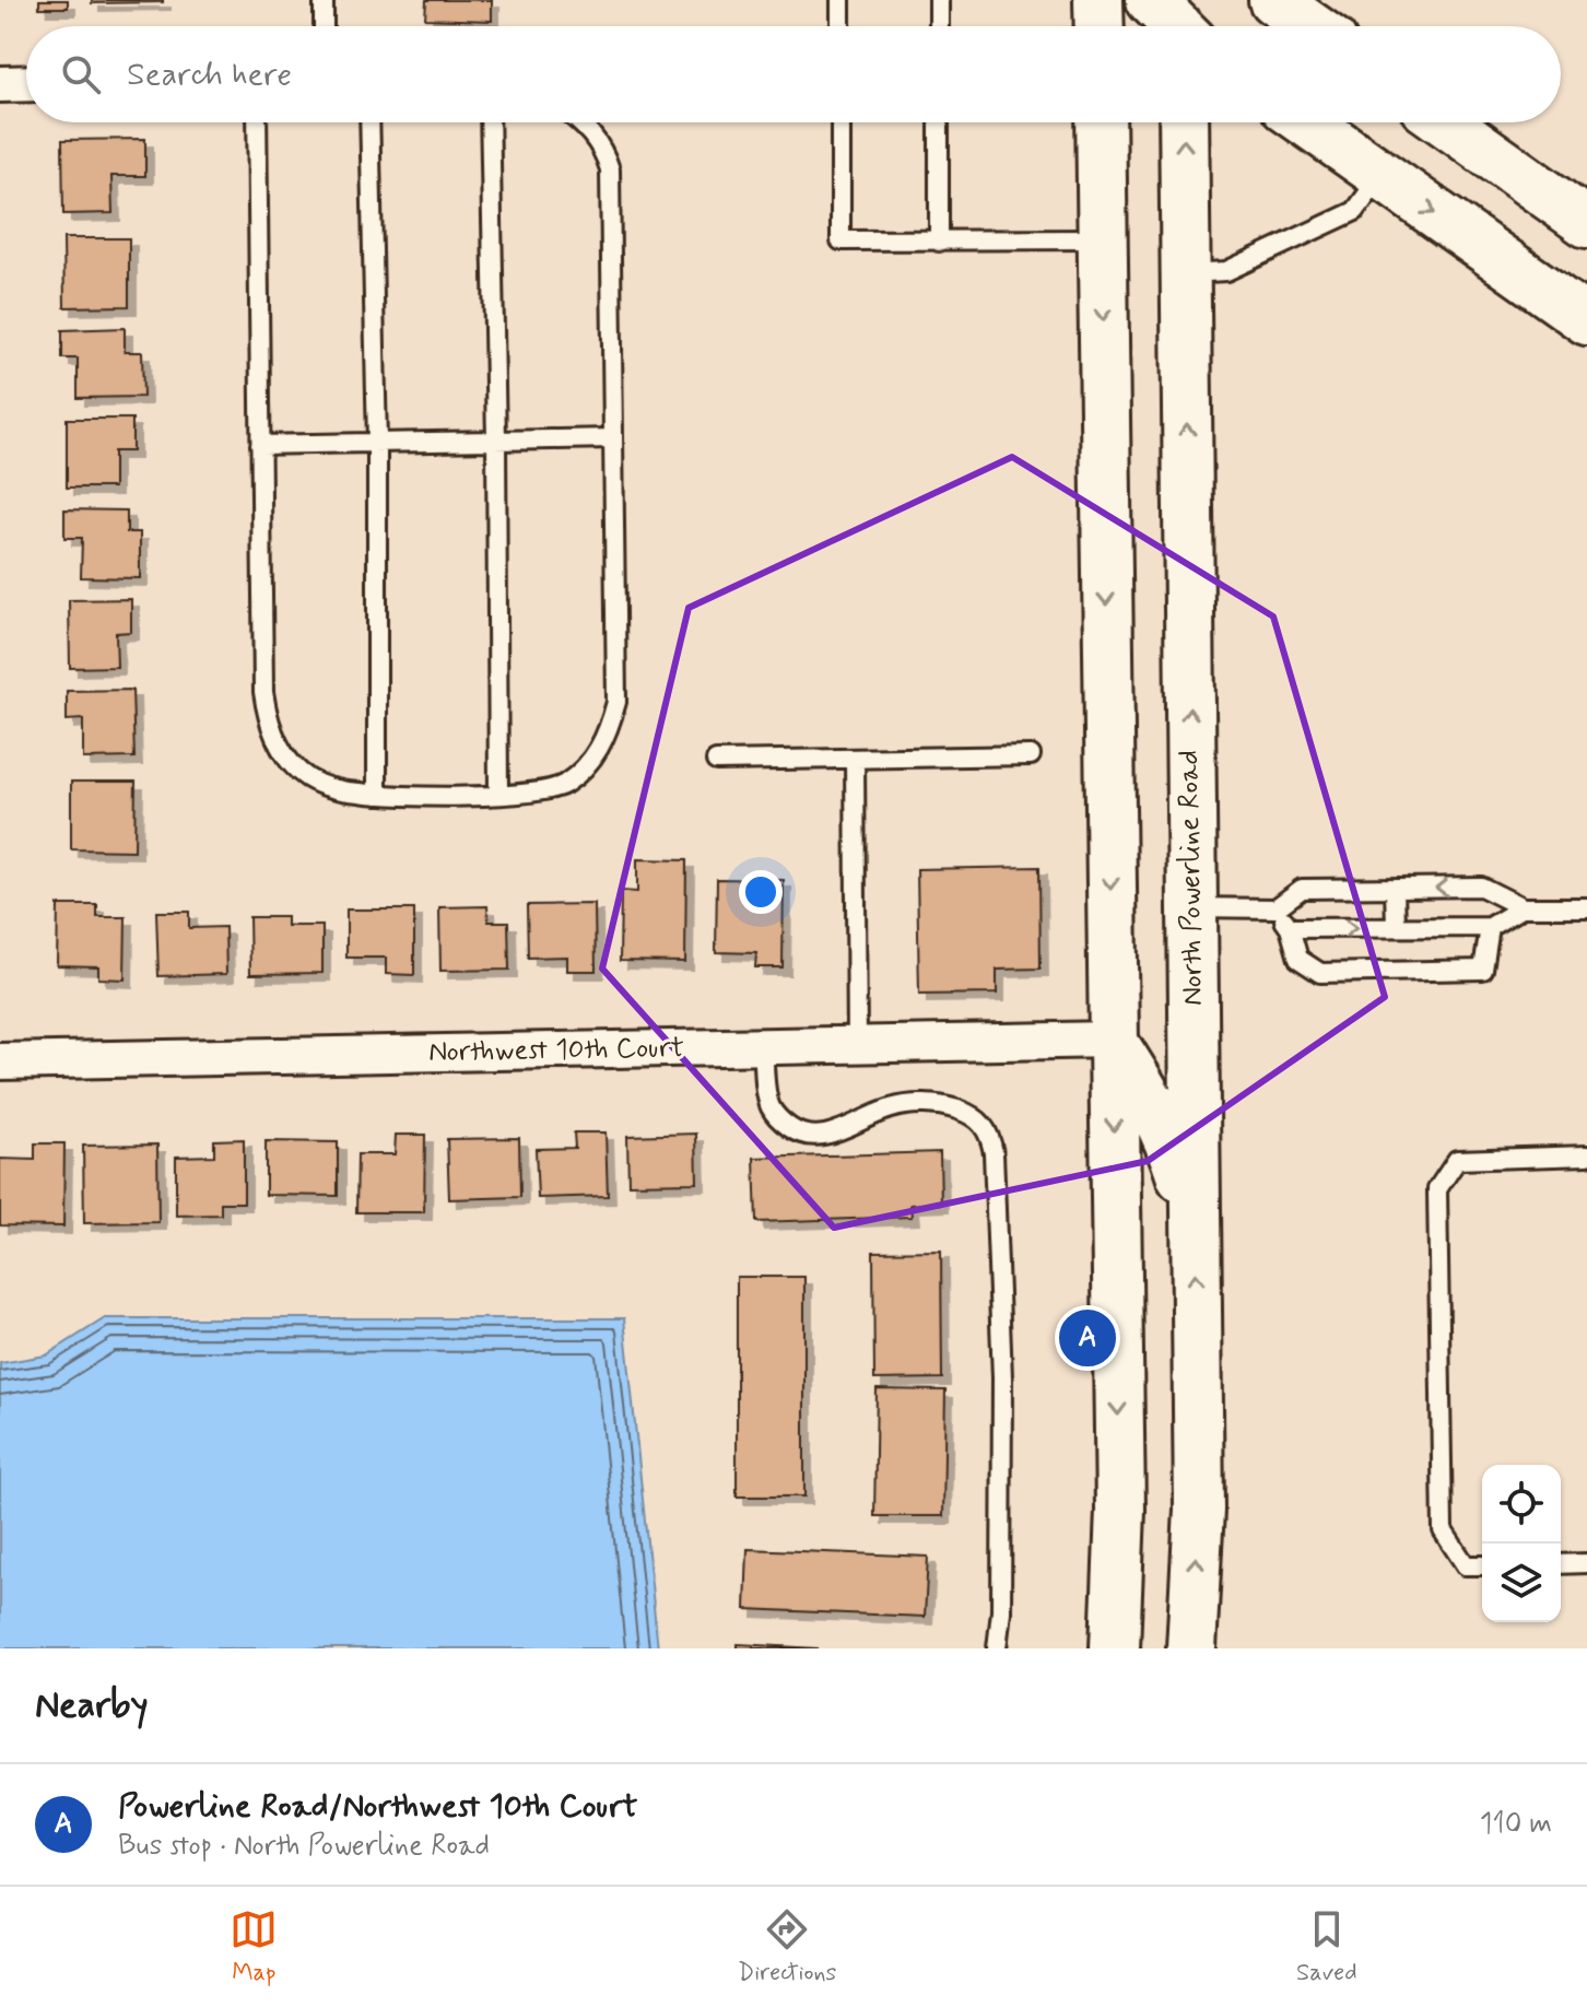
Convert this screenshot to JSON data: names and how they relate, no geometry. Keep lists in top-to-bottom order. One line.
{"streets":{"main road":["North Powerline Road"],"street":["Northwest 10th Court"]},"page":{"search":"Search here","pins":"A","heading":"Nearby","list":[{"mark":"A","name":"Powerline Road/Northwest 10th Court","note":"Bus stop · North Powerline Road","value":"110 m"}],"nav":["Map","Directions","Saved"]}}
